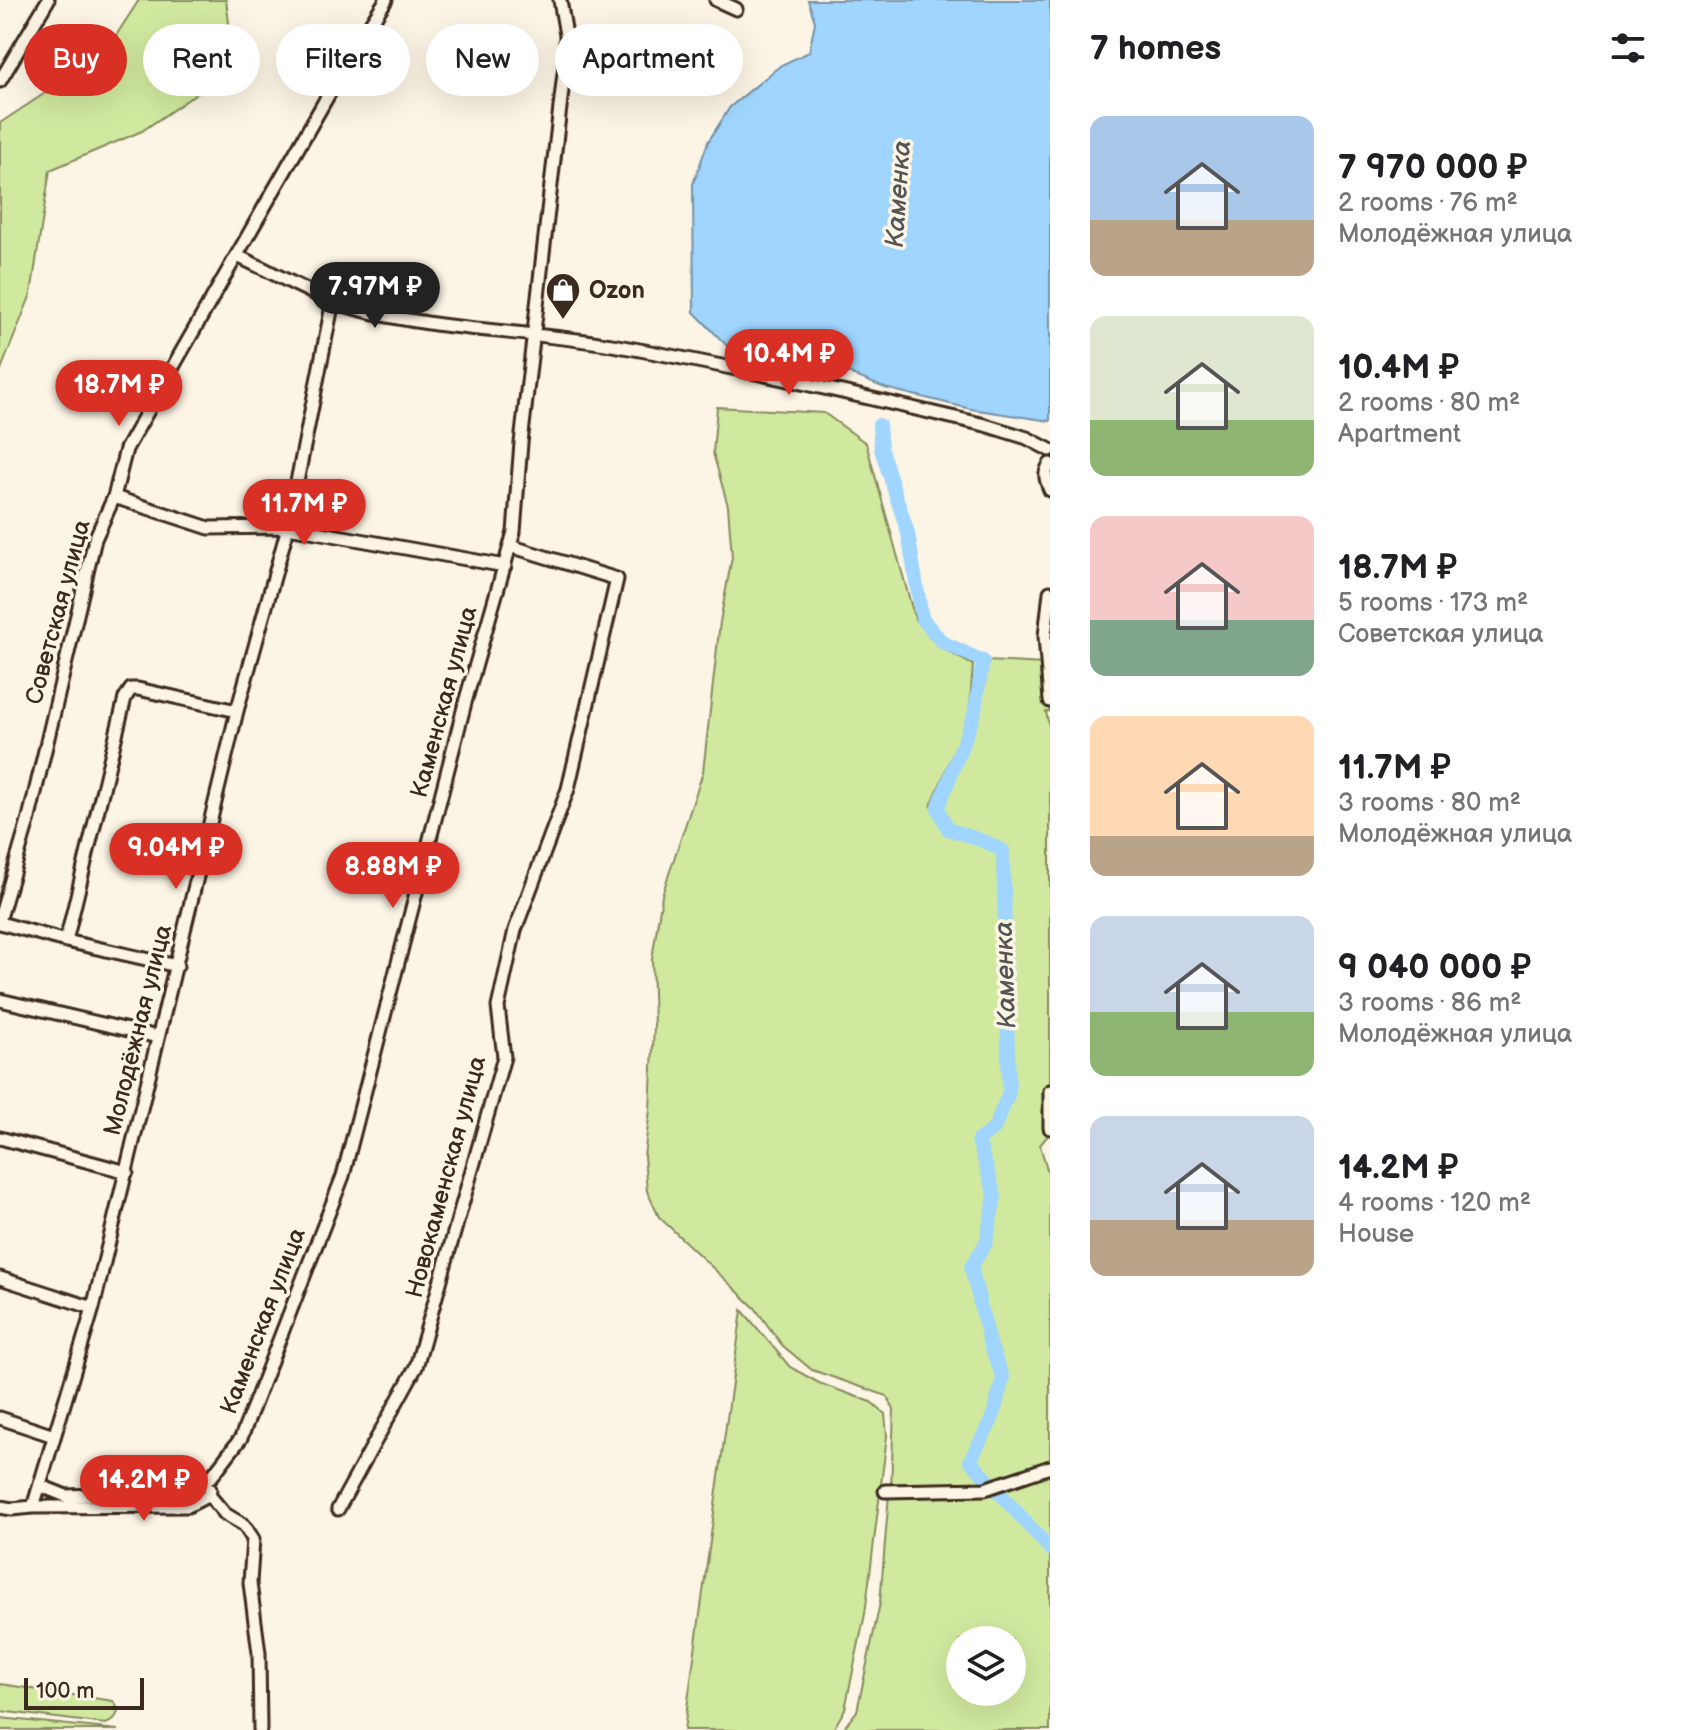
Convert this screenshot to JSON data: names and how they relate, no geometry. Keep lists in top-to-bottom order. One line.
{"streets":{"street":["Советская улица","Каменская улица","Молодёжная улица","Новокаменская улица"]},"crossings":[["Каменская улица","Новокаменская улица"]],"water":["Каменка"],"places":{"shop":["Ozon"]},"scale_bar":"100 m","page":{"heading":"7 homes","chip":["Buy","Rent","Filters","New","Apartment"],"list":[{"name":"7 970 000 ₽","note":"2 rooms · 76 m² · Молодёжная улица"},{"name":"10.4M ₽","note":"2 rooms · 80 m² · Apartment"},{"name":"18.7M ₽","note":"5 rooms · 173 m² · Советская улица"},{"name":"11.7M ₽","note":"3 rooms · 80 m² · Молодёжная улица"},{"name":"9 040 000 ₽","note":"3 rooms · 86 m² · Молодёжная улица"},{"name":"14.2M ₽","note":"4 rooms · 120 m² · House"}],"price":["7.97M ₽","10.4M ₽","18.7M ₽","11.7M ₽","9.04M ₽","8.88M ₽","14.2M ₽"],"scale":"100 m"}}
